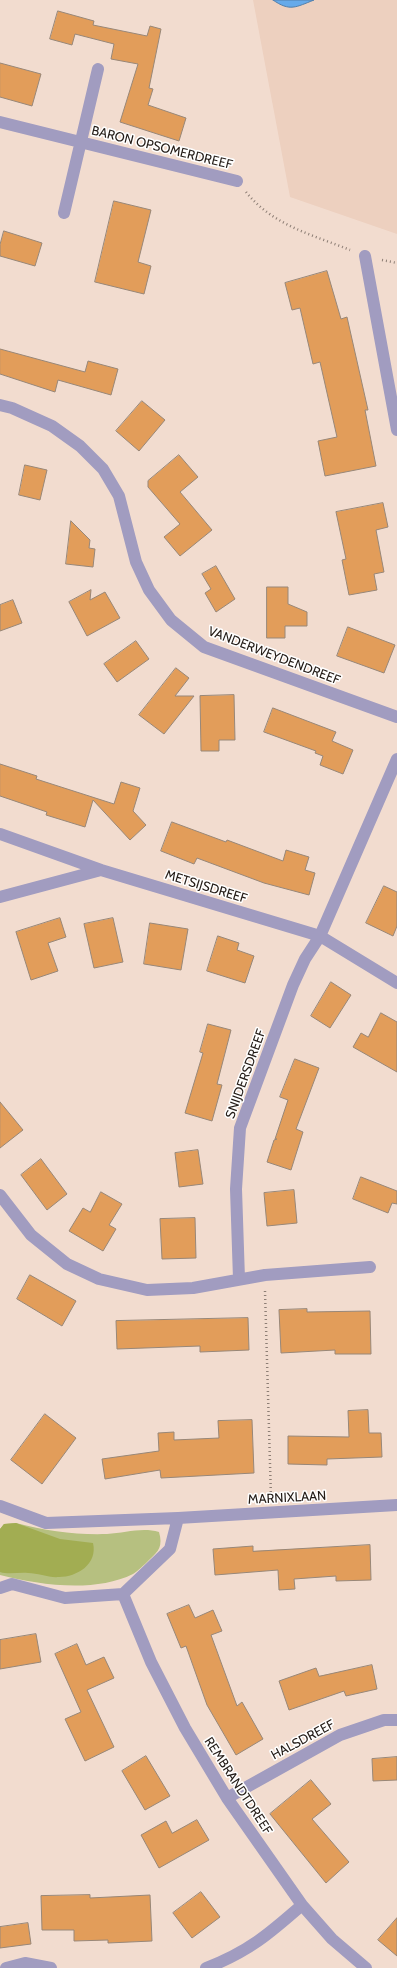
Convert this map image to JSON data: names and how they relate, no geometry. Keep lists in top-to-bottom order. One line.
{"streets":{"street":["BARON OPSOMERDREEF","VANDERWEYDENDREEF","METSIJSDREEF","SNIJDERSDREEF","MARNIXLAAN","HALSDREEF","REMBRANDTDREEF"]},"crossings":[["METSIJSDREEF","SNIJDERSDREEF"],["HALSDREEF","REMBRANDTDREEF"]]}
